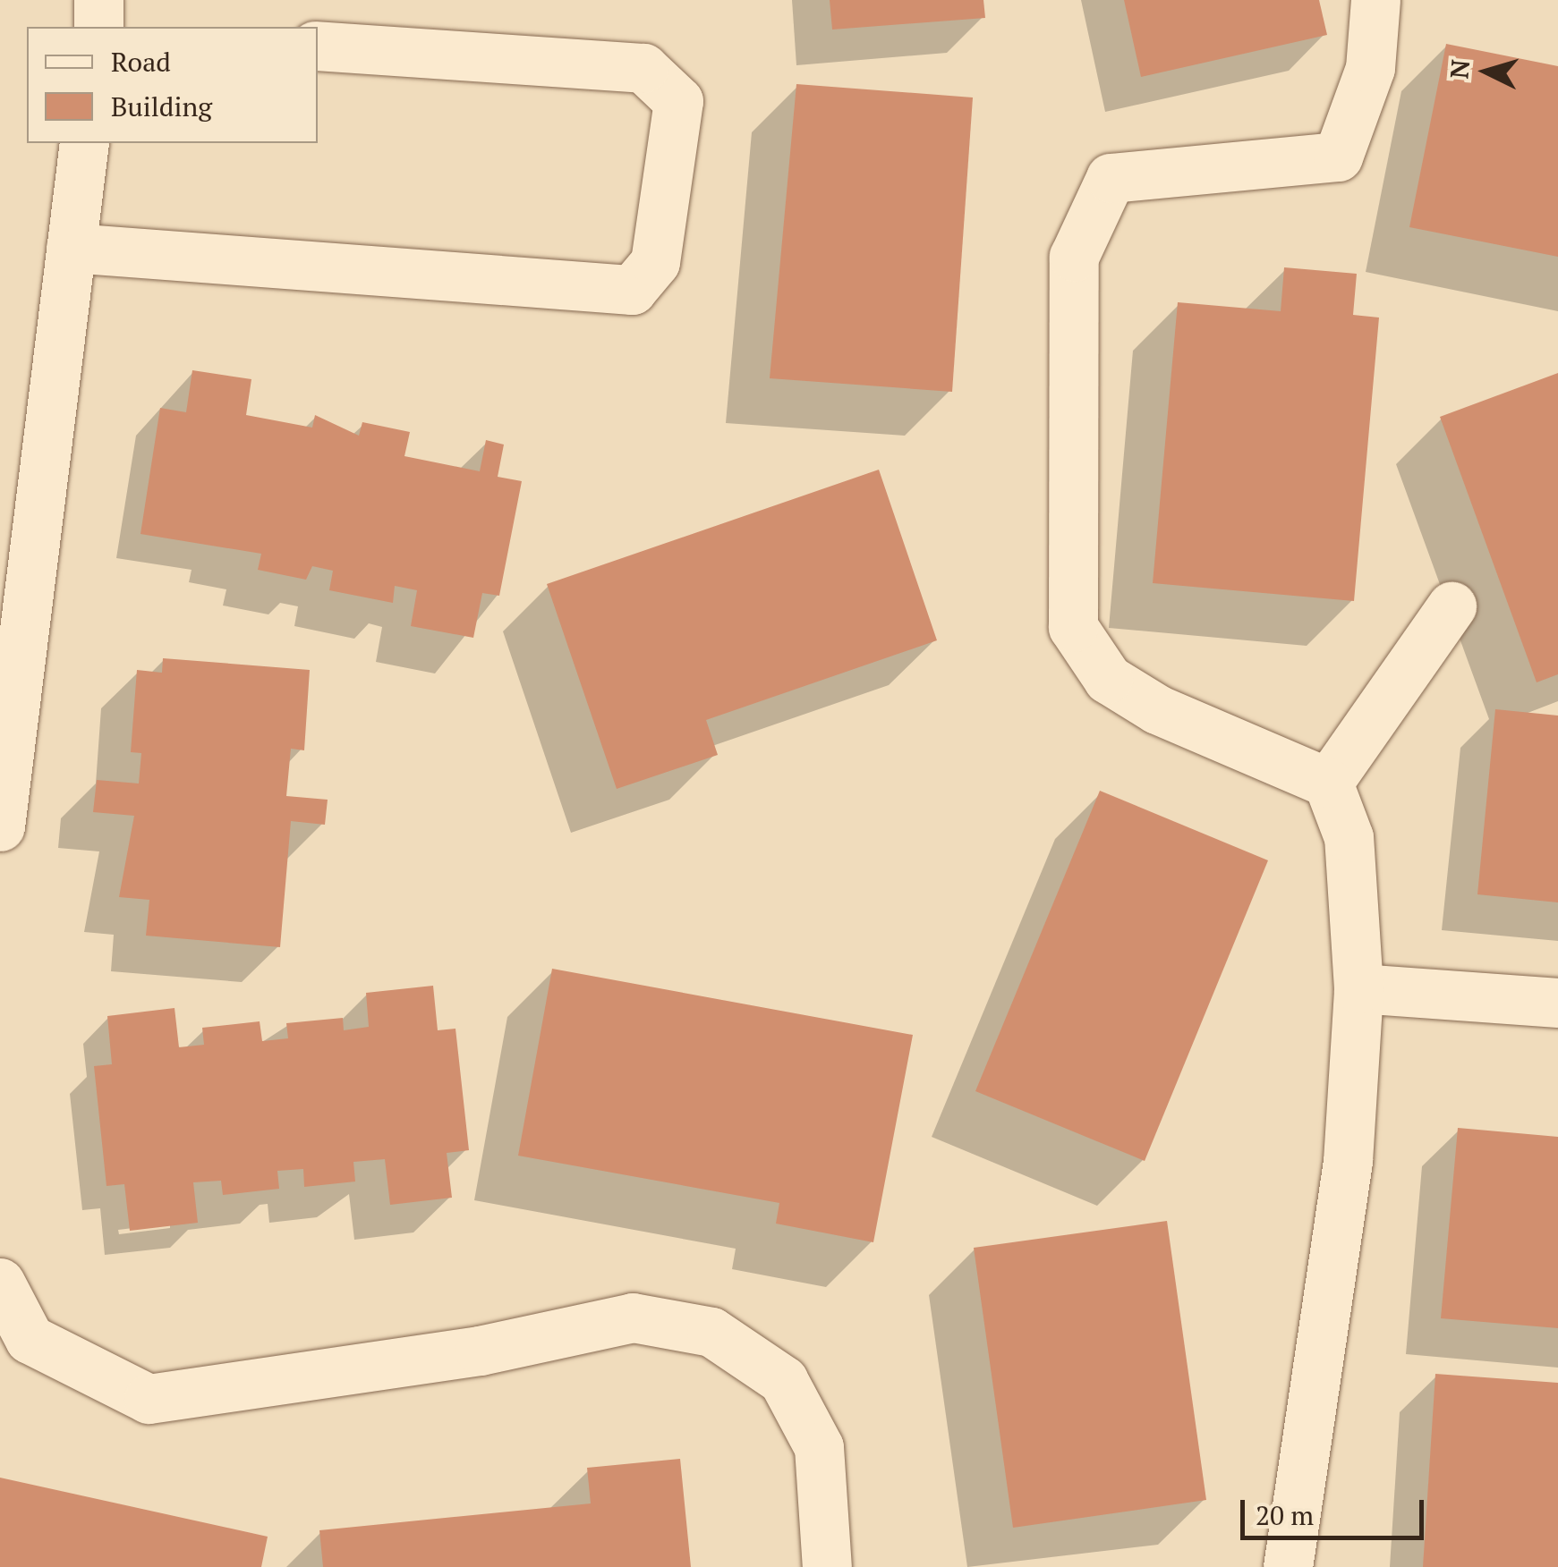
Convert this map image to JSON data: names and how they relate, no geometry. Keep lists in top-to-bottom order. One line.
{"legend":["Road","Building"],"scale_bar":"20 m","north":"left"}
